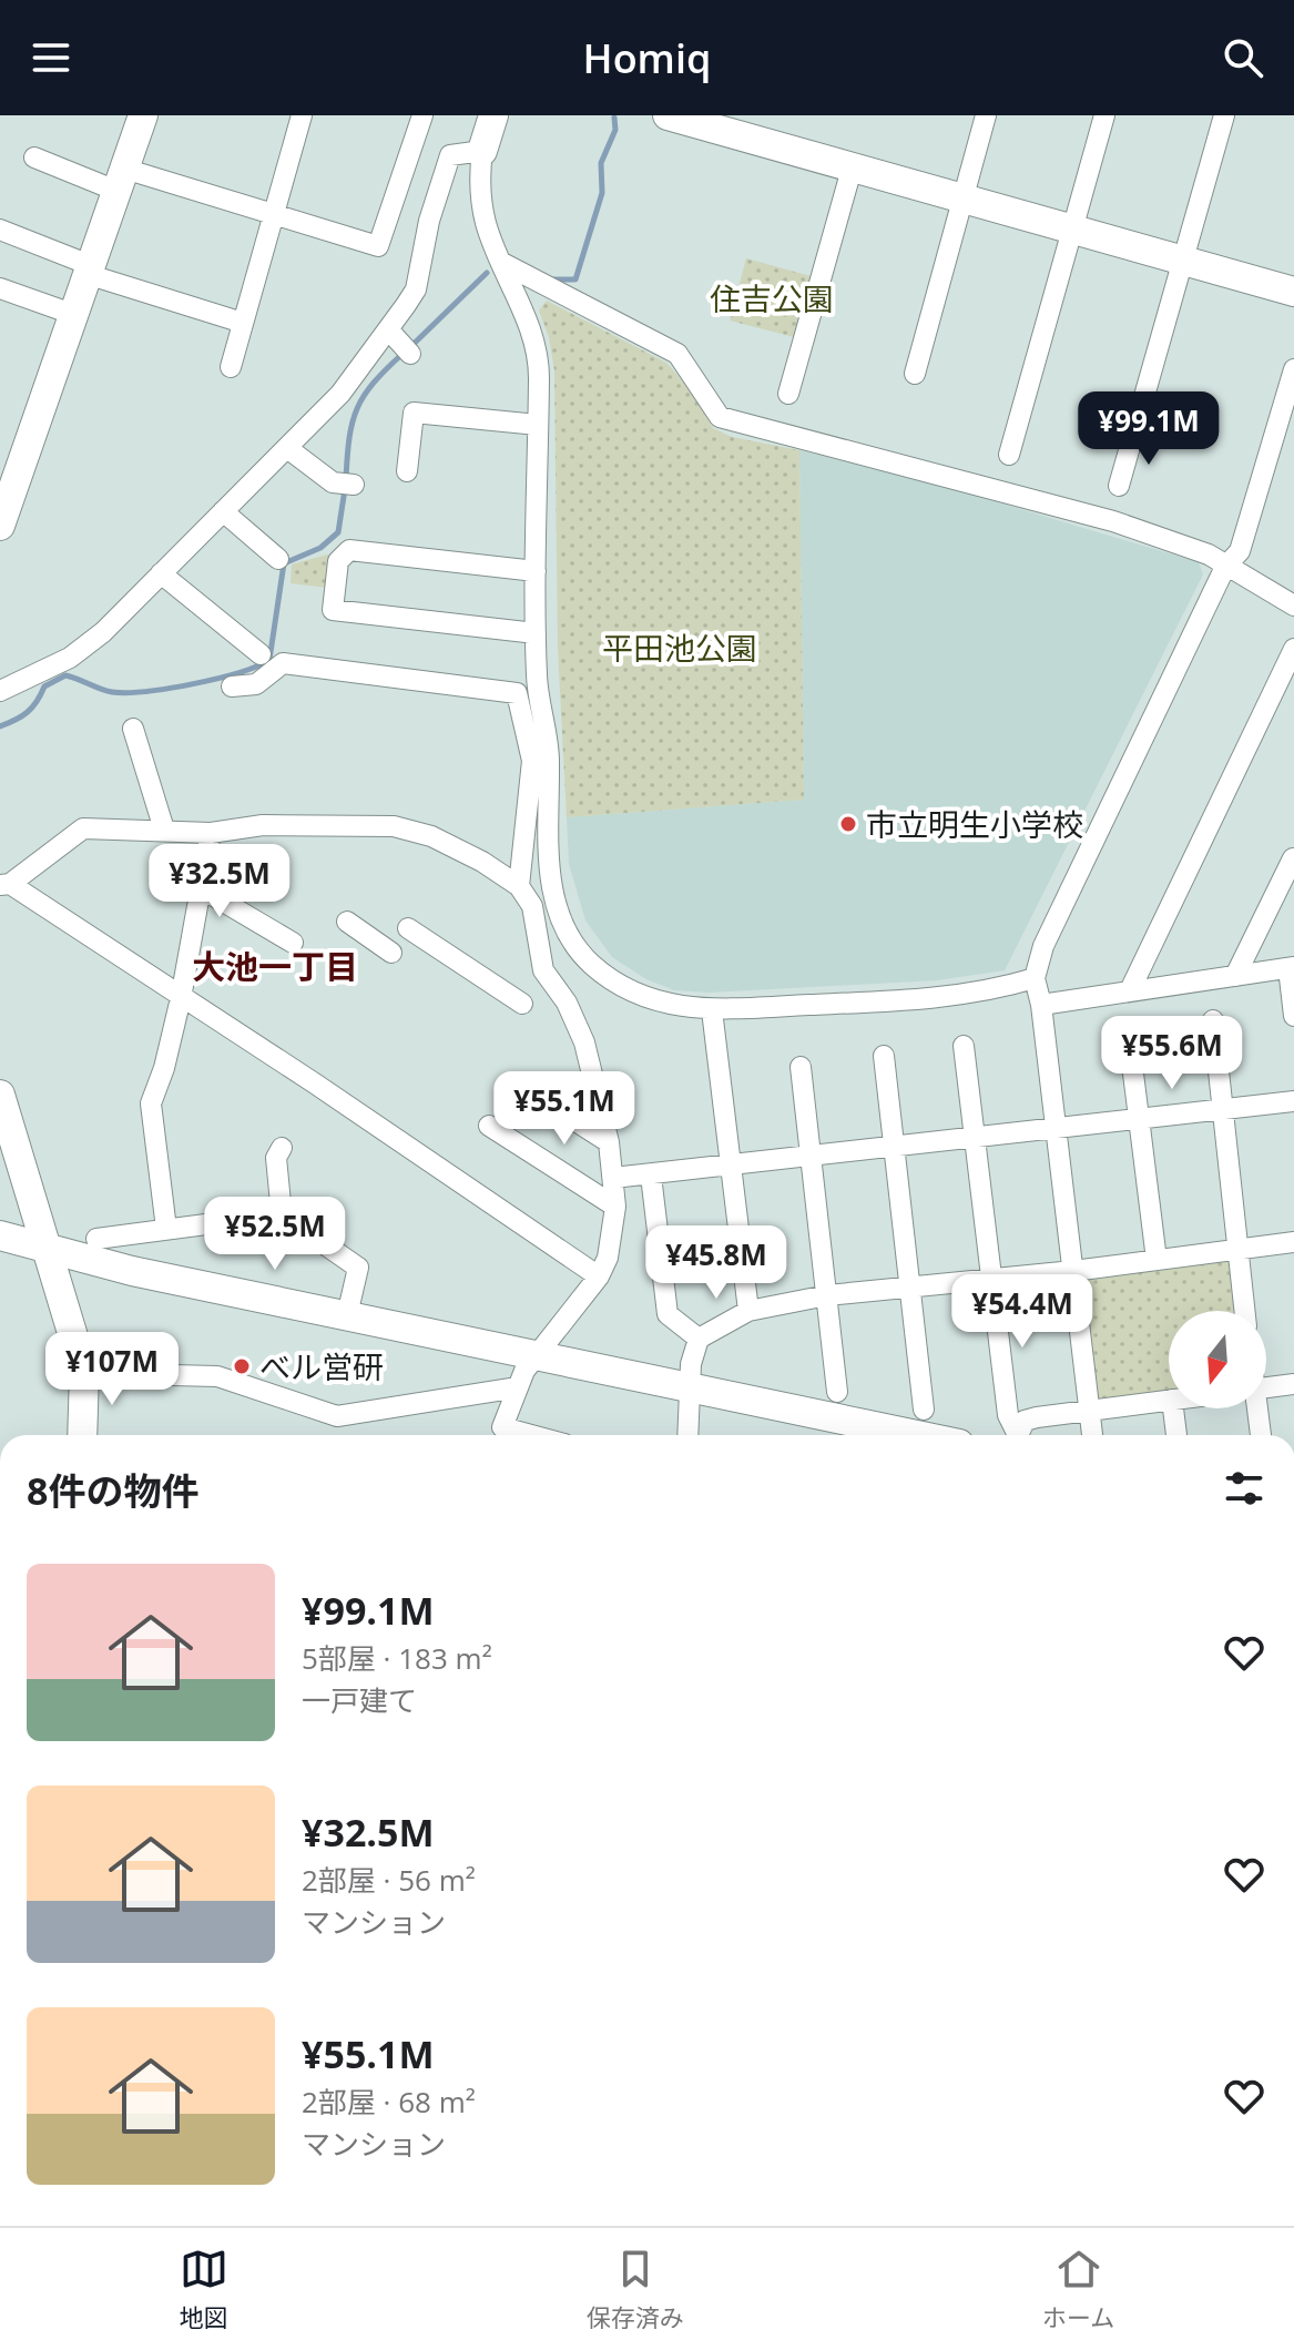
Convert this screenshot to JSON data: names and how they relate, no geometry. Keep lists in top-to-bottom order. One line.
{"districts":["大池一丁目"],"parks":["住吉公園","平田池公園"],"places":["市立明生小学校","べル営研"],"north":"bottom","page":{"header":"Homiq","price":["¥99.1M","¥32.5M","¥55.6M","¥55.1M","¥52.5M","¥45.8M","¥54.4M","¥107M"],"heading":"8件の物件","list":[{"name":"¥99.1M","note":"5部屋 · 183 m² · 一戸建て"},{"name":"¥32.5M","note":"2部屋 · 56 m² · マンション"},{"name":"¥55.1M","note":"2部屋 · 68 m² · マンション"}],"tabs":["地図","保存済み","ホーム"]}}
